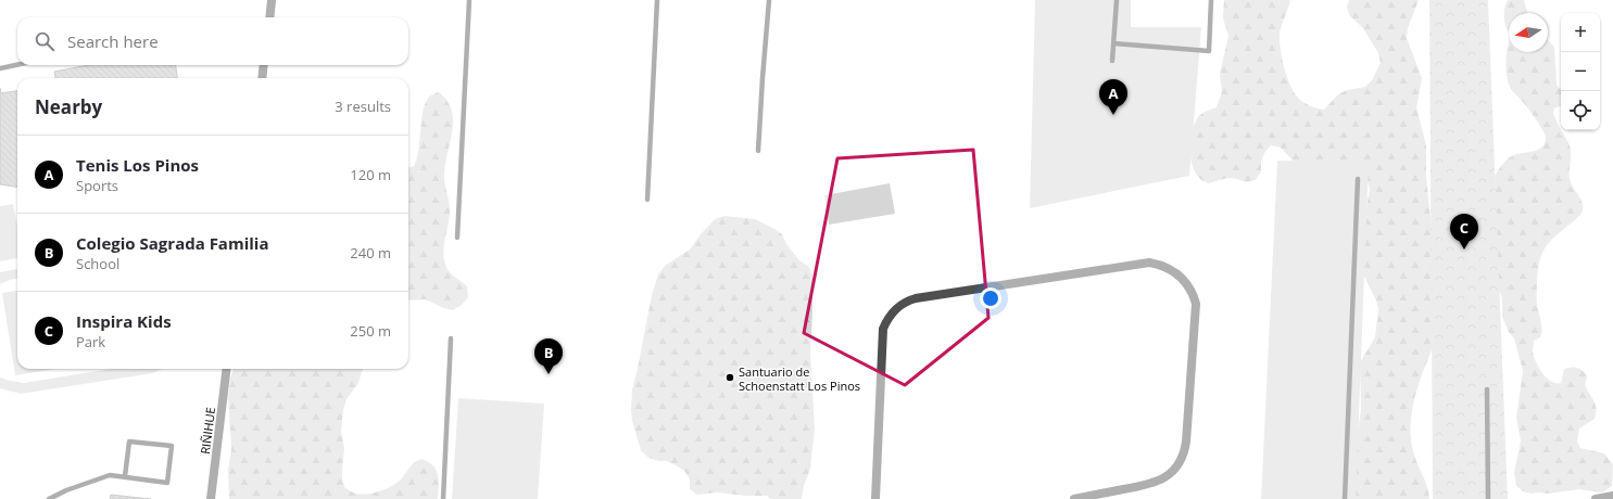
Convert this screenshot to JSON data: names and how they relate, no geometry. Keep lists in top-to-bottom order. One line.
{"streets":{"street":["RIÑIHUE"]},"places":["Santuario de Schoenstatt Los Pinos"],"north":"left","page":{"map_buttons":["+","−"],"search":"Search here","heading":["Nearby","3 results"],"pins":["A","C","B"],"list":[{"mark":"A","name":"Tenis Los Pinos","note":"Sports","value":"120 m"},{"mark":"B","name":"Colegio Sagrada Familia","note":"School","value":"240 m"},{"mark":"C","name":"Inspira Kids","note":"Park","value":"250 m"}]}}
